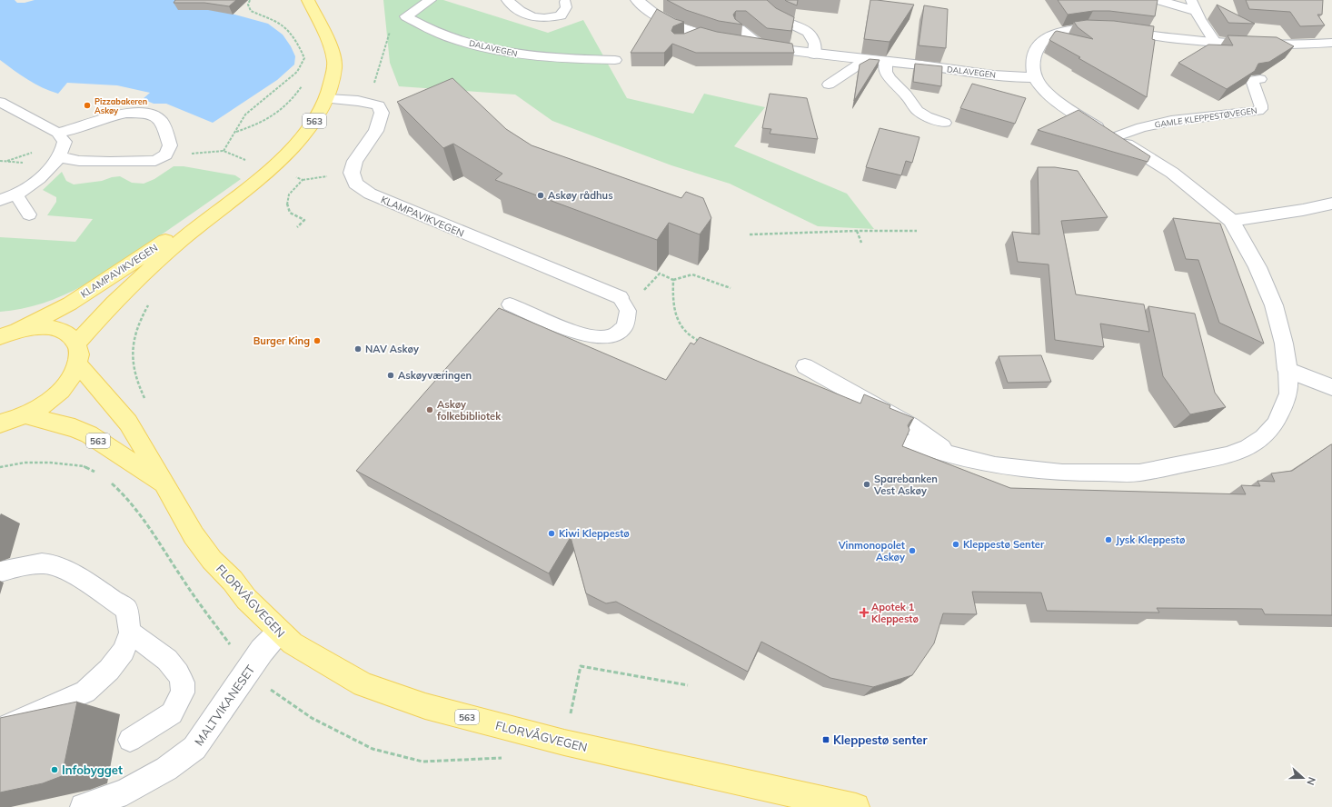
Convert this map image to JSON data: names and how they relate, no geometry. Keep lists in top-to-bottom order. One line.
{"streets":{"main road":["563","KLAMPAVIKVEGEN","FLORVÅGVEGEN"],"street":["DALAVEGEN","MALTVIKANESET"],"lane":["GAMLE KLEPPESTØVEGEN"]},"crossings":[["563","KLAMPAVIKVEGEN"],["563","FLORVÅGVEGEN"],["KLAMPAVIKVEGEN","FLORVÅGVEGEN"],["FLORVÅGVEGEN","MALTVIKANESET"]],"places":{"other":["Pizzabakeren Askøy","Askøy rådhus","Burger King","NAV Askøy","Askøyværingen","Askøy folkebibliotek","Sparebanken Vest Askøy","Kiwi Kleppestø","Jysk Kleppestø","Kleppestø Senter","Vinmonopolet Askøy","Infobygget"],"health":["Apotek 1 Kleppestø"],"transit":["Kleppestø senter"]},"north":"right"}
